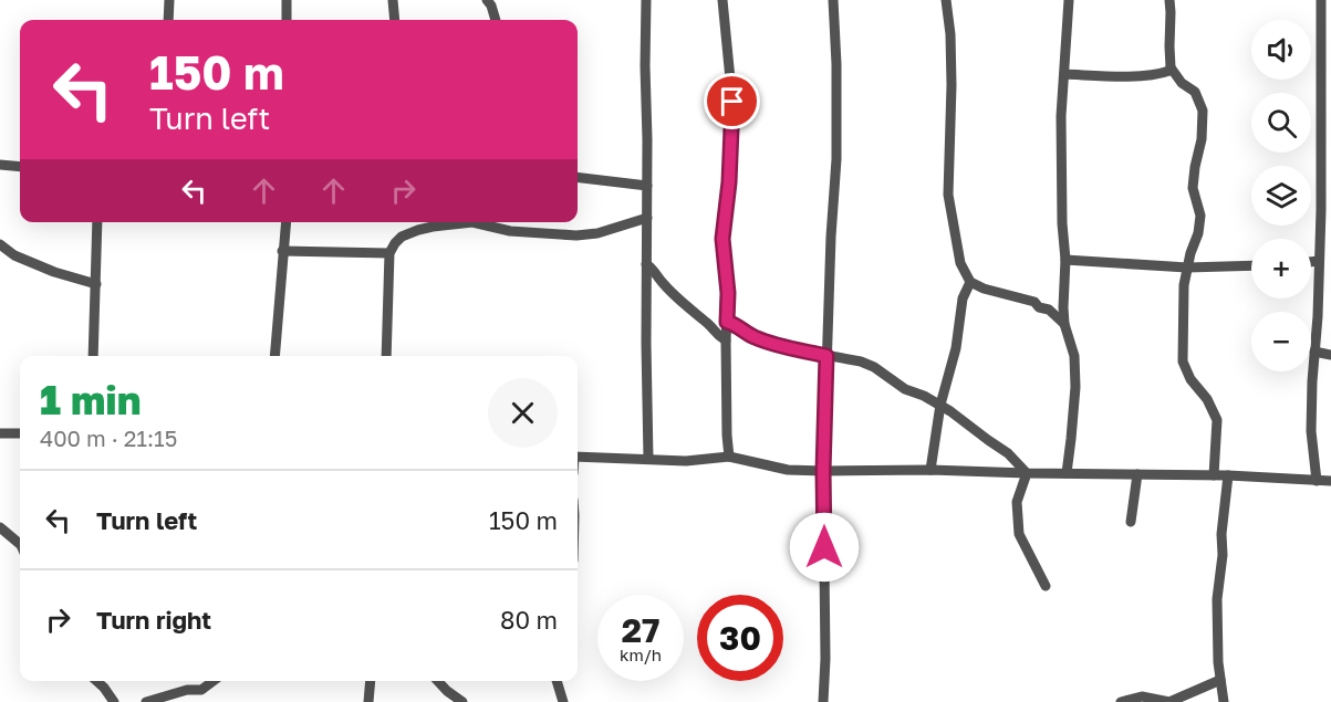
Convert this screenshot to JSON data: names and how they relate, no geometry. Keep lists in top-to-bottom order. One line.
{"page":{"map_buttons":["+","−"],"turn":["150 m","Turn left"],"heading":["1 min","400 m · 21:15"],"list":[{"name":"Turn left","value":"150 m"},{"name":"Turn right","value":"80 m"}],"speed":"27 km/h","limit":"30"}}
